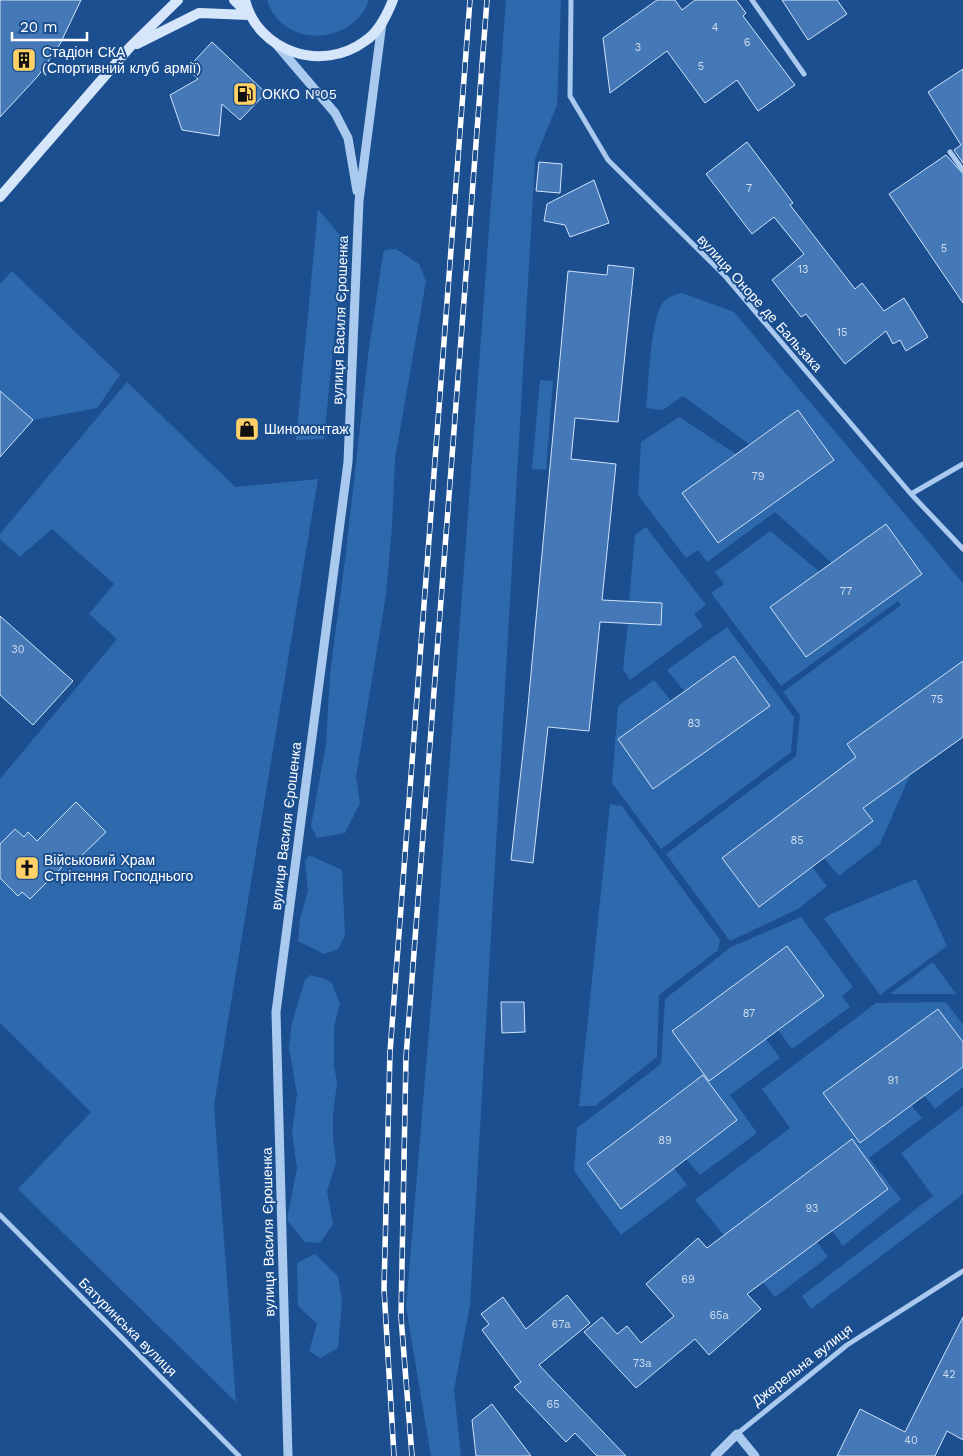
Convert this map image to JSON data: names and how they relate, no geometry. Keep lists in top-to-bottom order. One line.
{"streets":{"main road":["вулиця Василя Єрошенка"],"street":["вулиця Оноре де Бальзака","Батуринська вулиця","Джерельна вулиця"]},"places":{"building":["Стадіон СКА (Спортивний клуб армії)"],"fuel station":["ОККО №05"],"shop":["Шиномонтаж"],"church":["Військовий Храм Стрітення Господнього"]},"house_numbers":["4","6","3","5","7","5","13","15","79","77","30","75","83","85","87","91","89","93","69","65а","67а","73а","42","65","40"],"scale_bar":"20 m"}
